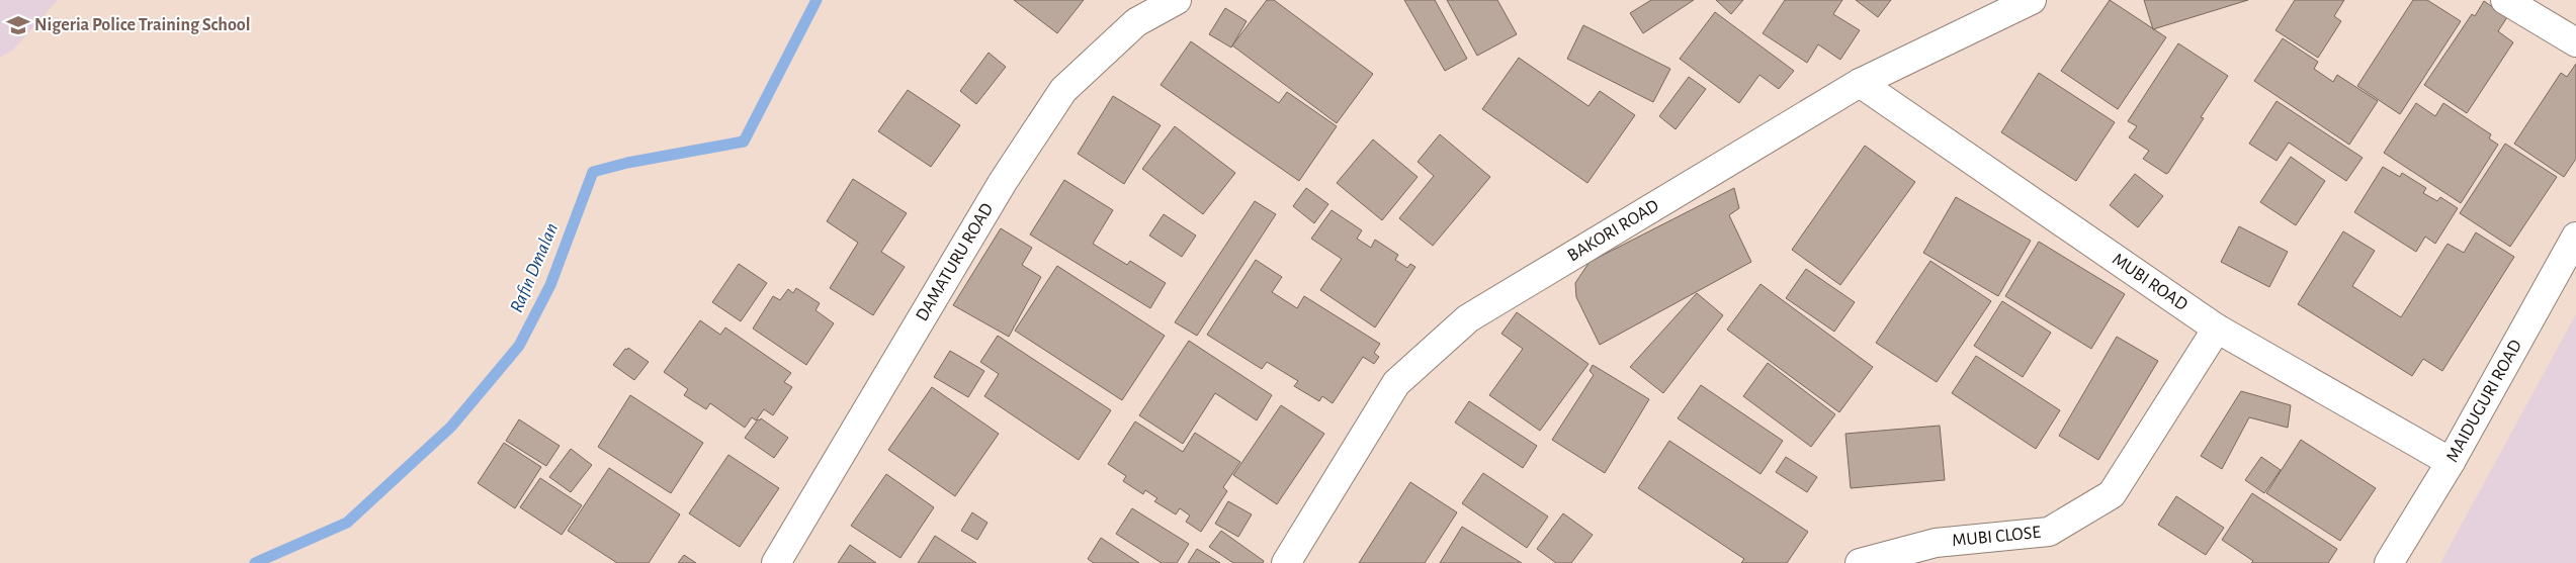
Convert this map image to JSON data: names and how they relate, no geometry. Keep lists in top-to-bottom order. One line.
{"streets":{"street":["BAKORI ROAD","DAMATURU ROAD","MUBI ROAD","MAIDUGURI ROAD","MUBI CLOSE"]},"crossings":[["BAKORI ROAD","MUBI ROAD"],["MUBI ROAD","MAIDUGURI ROAD"],["MUBI ROAD","MUBI CLOSE"]],"water":["Rafin Dmalan"],"places":{"school or university":["Nigeria Police Training School"]}}
